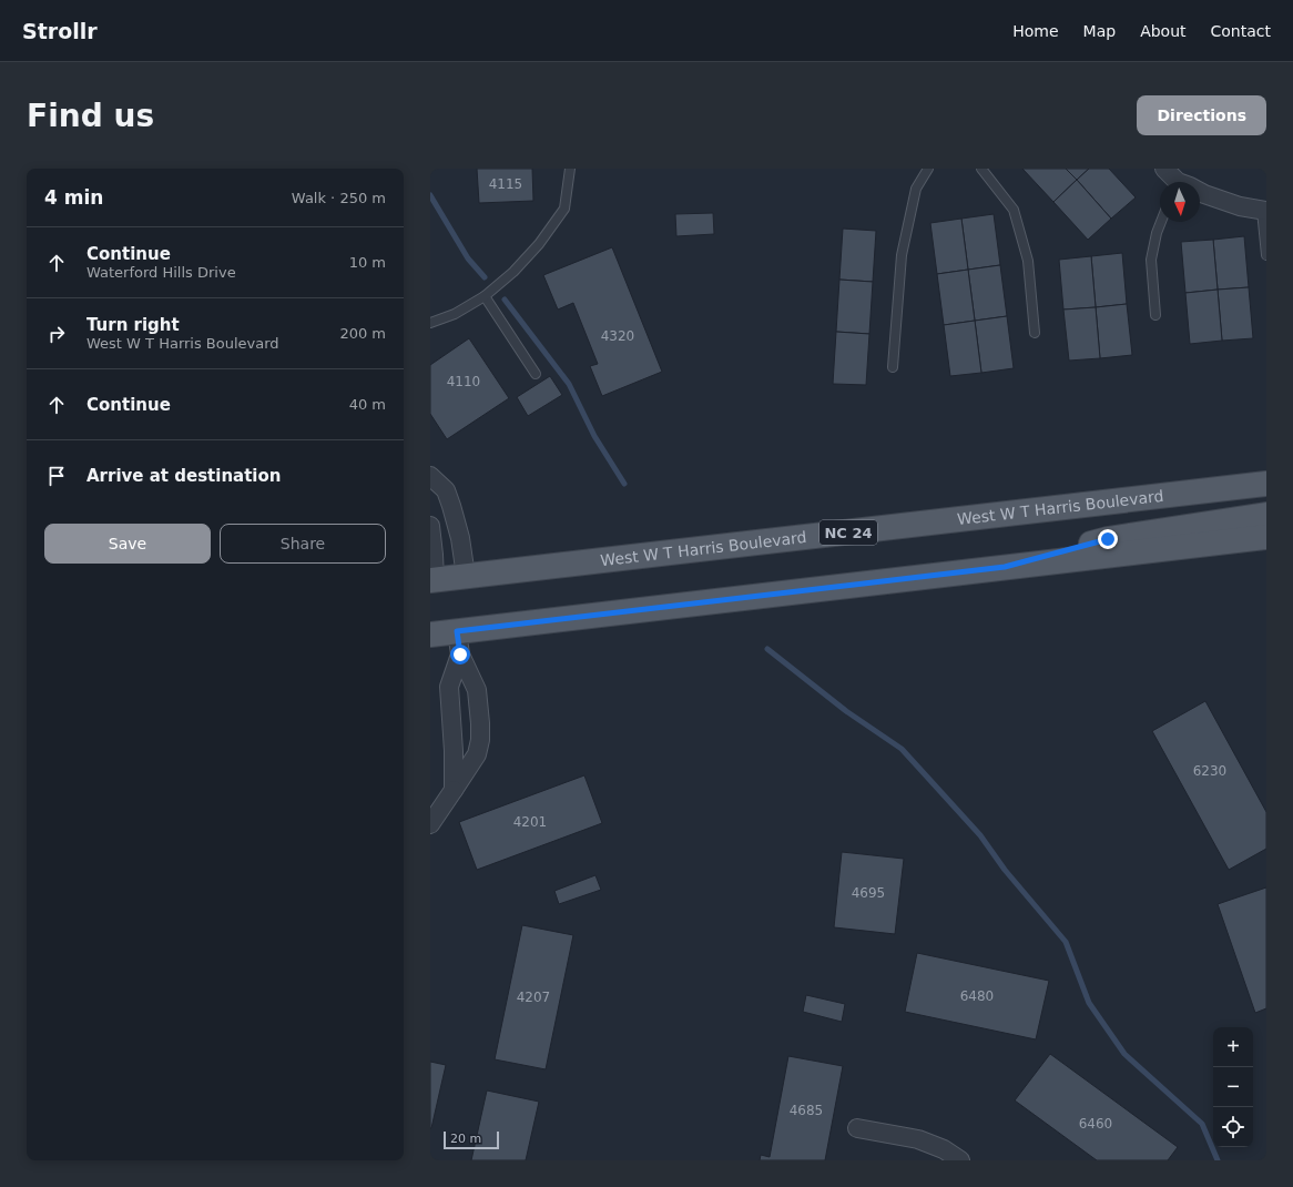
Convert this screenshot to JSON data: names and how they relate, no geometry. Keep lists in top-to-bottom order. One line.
{"streets":{"main road":["West W T Harris Boulevard","NC 24"]},"house_numbers":["4115","4320","4110","6230","4201","4695","6480","4207","4685","6460"],"scale_bar":"20 m","north":"bottom","page":{"header":"Strollr","nav":["Home","Map","About","Contact"],"buttons":["Directions",["Save","Share"]],"title":"Find us","heading":["4 min","Walk · 250 m"],"list":[["Continue","Waterford Hills Drive","10 m"],["Turn right","West W T Harris Boulevard","200 m"],["Continue","40 m"],"Arrive at destination"],"map_buttons":["+","−"],"scale":"20 m"}}
